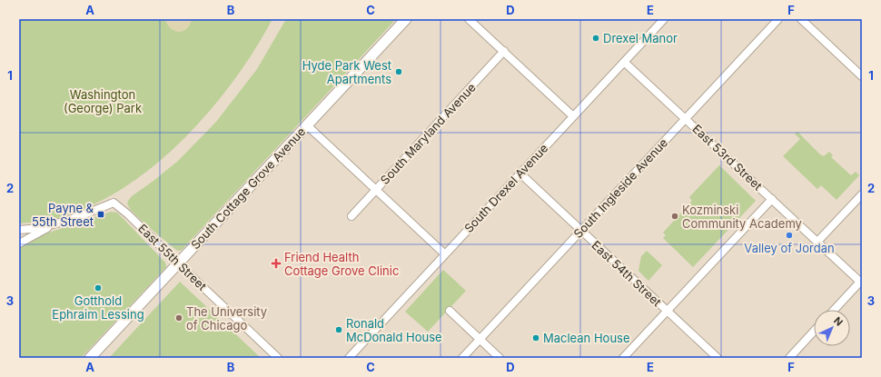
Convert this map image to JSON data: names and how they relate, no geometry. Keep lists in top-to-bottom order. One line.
{"streets":{"main road":["South Cottage Grove Avenue"],"street":["South Maryland Avenue","East 53rd Street","South Drexel Avenue","South Ingleside Avenue","East 55th Street","East 54th Street"]},"crossings":[["East 53rd Street","South Drexel Avenue"],["East 53rd Street","South Ingleside Avenue"],["South Cottage Grove Avenue","East 55th Street"],["South Drexel Avenue","East 54th Street"],["South Ingleside Avenue","East 54th Street"]],"parks":["Washington (George) Park"],"places":{"other":["Drexel Manor","Hyde Park West Apartments","Kozminski Community Academy","Valley of Jordan","Gotthold Ephraim Lessing","The University of Chicago","Ronald McDonald House","Maclean House"],"transit":["Payne & 55th Street"],"health":["Friend Health Cottage Grove Clinic"]},"north":"top right","grid":{"columns":["A","B","C","D","E","F"],"rows":["1","2","3"]}}
